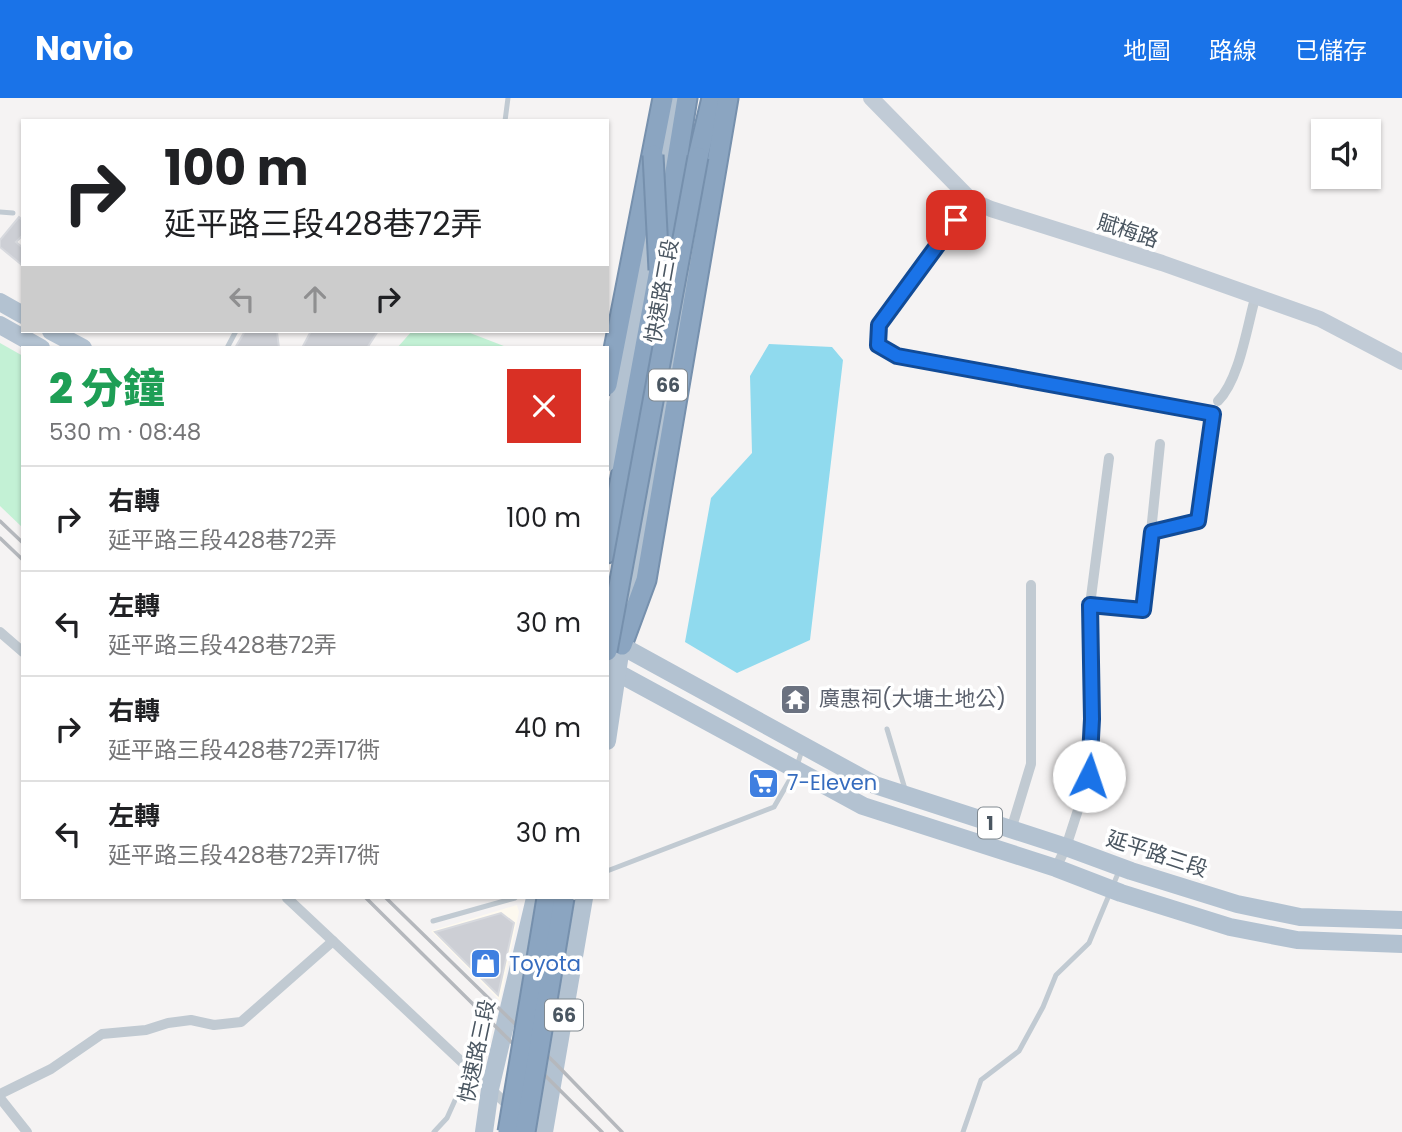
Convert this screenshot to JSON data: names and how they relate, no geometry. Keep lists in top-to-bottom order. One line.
{"streets":{"highway":["66"],"main road":["快速路三段","1","延平路三段"],"street":["賦梅路"]},"crossings":[["快速路三段","66"],["快速路三段","1"],["快速路三段","延平路三段"],["66","延平路三段"]],"places":{"temple":["廣惠祠(大塘土地公)"],"supermarket":["7-Eleven"],"shop":["Toyota"]},"page":{"header":"Navio","nav":["地圖","路線","已儲存"],"turn":["100 m","延平路三段428巷72弄"],"heading":["2 分鐘","530 m · 08:48"],"list":[{"name":"右轉","note":"延平路三段428巷72弄","value":"100 m"},{"name":"左轉","note":"延平路三段428巷72弄","value":"30 m"},{"name":"右轉","note":"延平路三段428巷72弄17衖","value":"40 m"},{"name":"左轉","note":"延平路三段428巷72弄17衖","value":"30 m"}]}}
